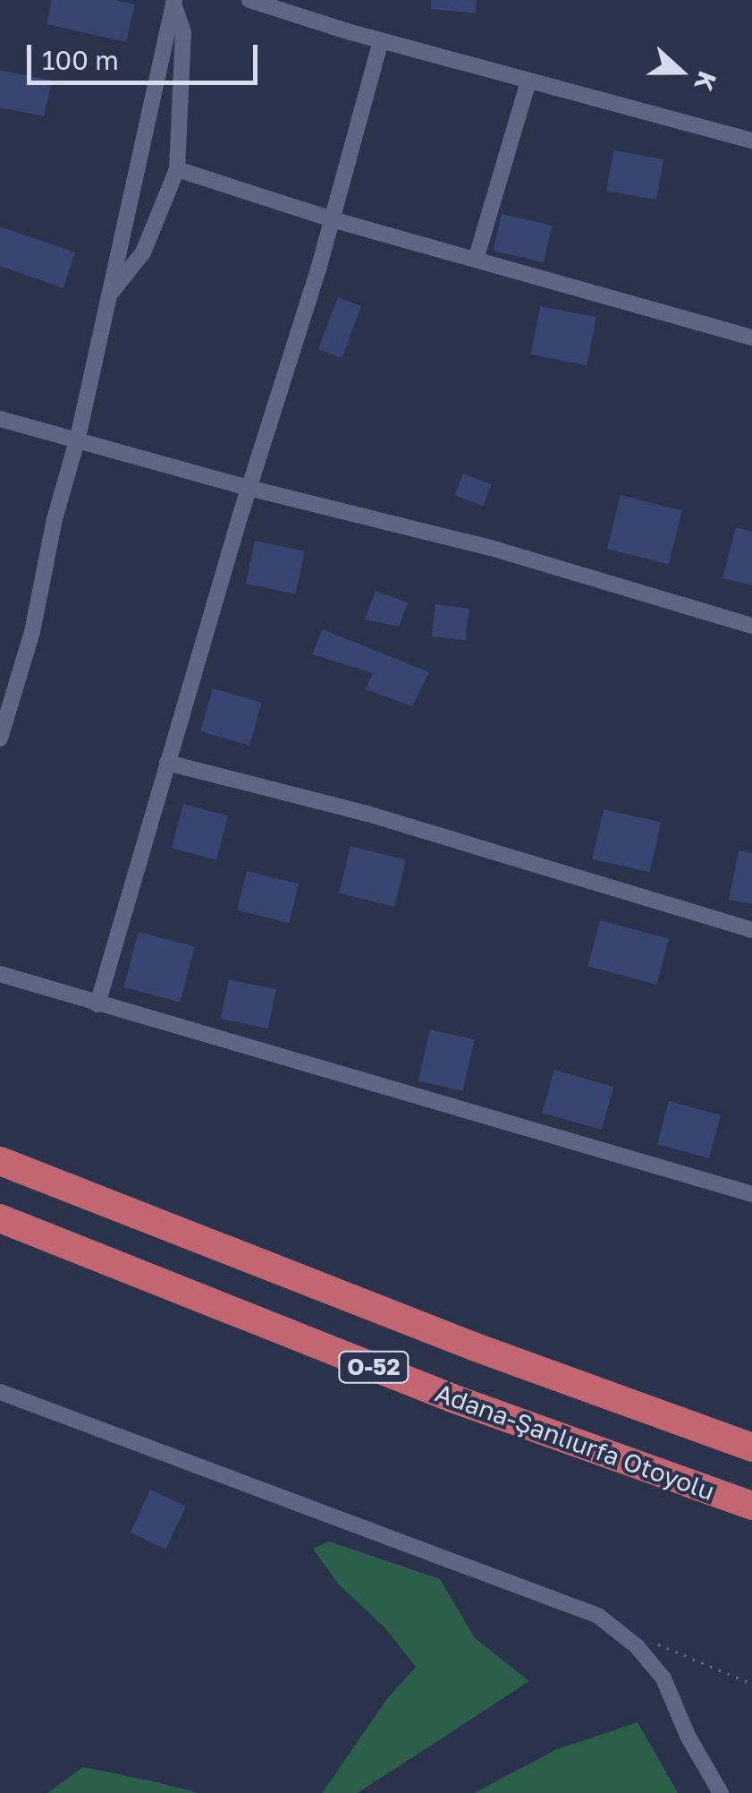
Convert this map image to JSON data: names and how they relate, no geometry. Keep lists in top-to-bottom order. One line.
{"streets":{"highway":["O-52","Adana-Şanlıurfa Otoyolu"]},"scale_bar":"100 m","north":"right"}
